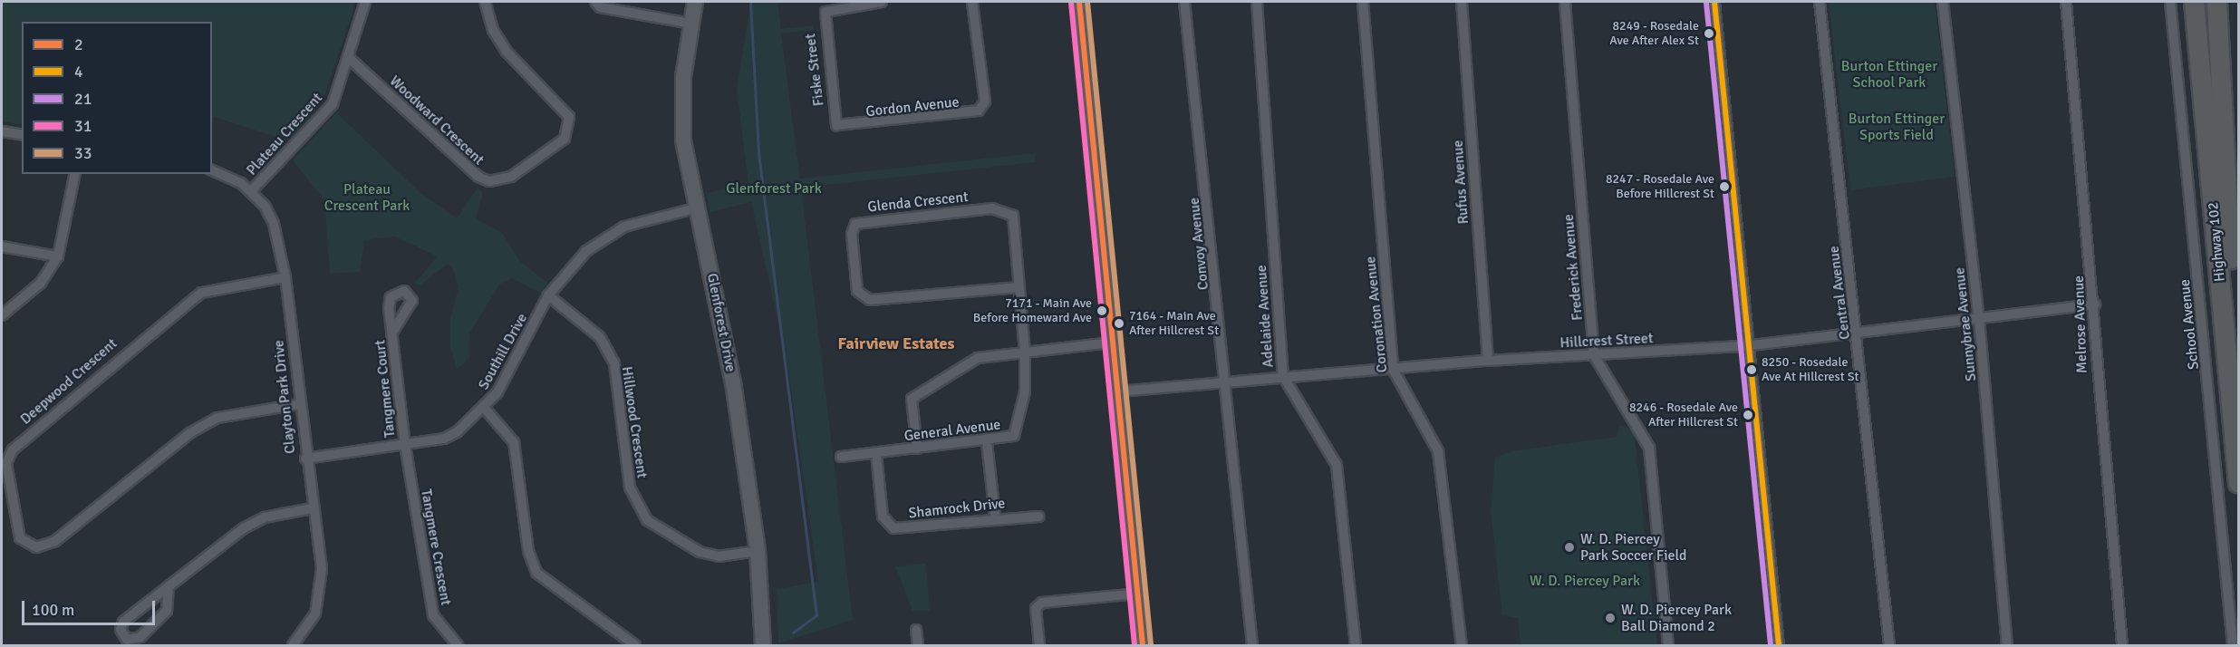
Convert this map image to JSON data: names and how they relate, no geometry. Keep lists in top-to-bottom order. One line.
{"streets":{"highway":["Highway 102"],"street":["Fiske Street","Gordon Avenue","Woodward Crescent","Plateau Crescent","Rufus Avenue","Glenda Crescent","Convoy Avenue","Frederick Avenue","Central Avenue","Coronation Avenue","Adelaide Avenue","Glenforest Drive","Sunnybrae Avenue","Melrose Avenue","School Avenue","Hillcrest Street","Southill Drive","Deepwood Crescent","Tangmere Court","Clayton Park Drive","Hillwood Crescent","General Avenue","Shamrock Drive","Tangmere Crescent"]},"crossings":[["Fiske Street","Gordon Avenue"],["Woodward Crescent","Plateau Crescent"],["Plateau Crescent","Clayton Park Drive"],["Rufus Avenue","Hillcrest Street"],["Glenda Crescent","General Avenue"],["Convoy Avenue","Hillcrest Street"],["Frederick Avenue","Hillcrest Street"],["Central Avenue","Hillcrest Street"],["Coronation Avenue","Hillcrest Street"],["Adelaide Avenue","Hillcrest Street"],["Glenforest Drive","Southill Drive"],["Glenforest Drive","Hillwood Crescent"],["Sunnybrae Avenue","Hillcrest Street"],["Melrose Avenue","Hillcrest Street"],["Southill Drive","Tangmere Court"],["Southill Drive","Clayton Park Drive"],["Southill Drive","Hillwood Crescent"],["Southill Drive","Tangmere Crescent"],["Deepwood Crescent","Clayton Park Drive"],["Tangmere Court","Tangmere Crescent"],["General Avenue","Shamrock Drive"]],"districts":["Fairview Estates"],"parks":["Burton Ettinger School Park","Burton Ettinger Sports Field","Glenforest Park","Plateau Crescent Park","W. D. Piercey Park"],"places":["8249 - Rosedale Ave After Alex St","8247 - Rosedale Ave Before Hillcrest St","7171 - Main Ave Before Homeward Ave","7164 - Main Ave After Hillcrest St","8250 - Rosedale Ave At Hillcrest St","8246 - Rosedale Ave After Hillcrest St","W. D. Piercey Park Soccer Field","W. D. Piercey Park Ball Diamond 2"],"lines":["transit line 2","transit line 4","transit line 33","transit line 21","transit line 31"],"legend":["2","4","21","31","33"],"scale_bar":"100 m"}
